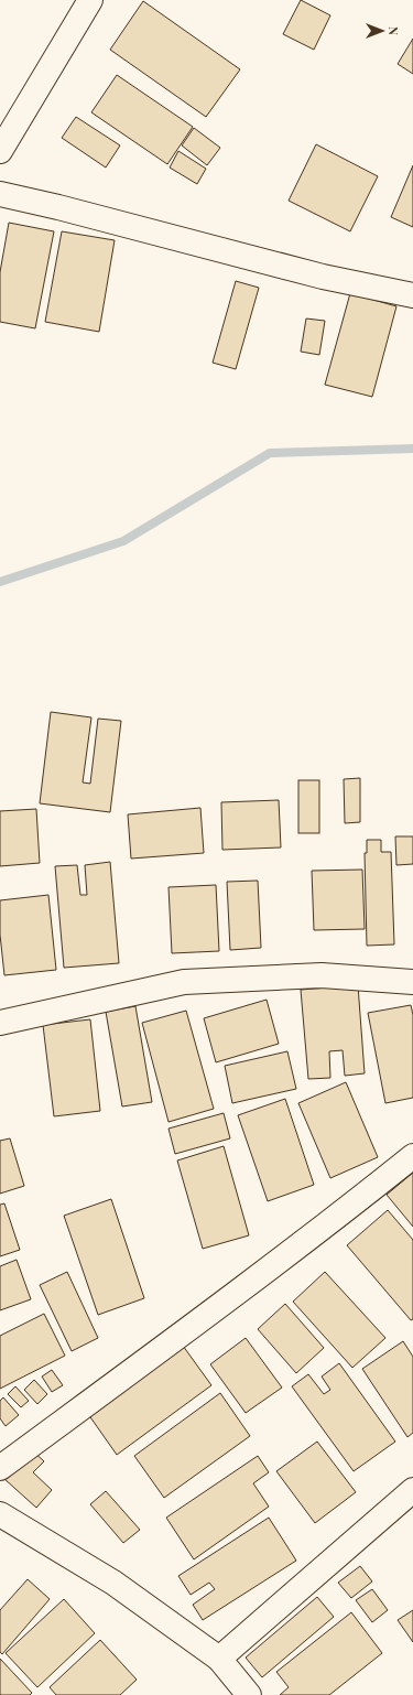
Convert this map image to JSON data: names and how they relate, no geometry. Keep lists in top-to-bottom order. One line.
{"north":"right"}
